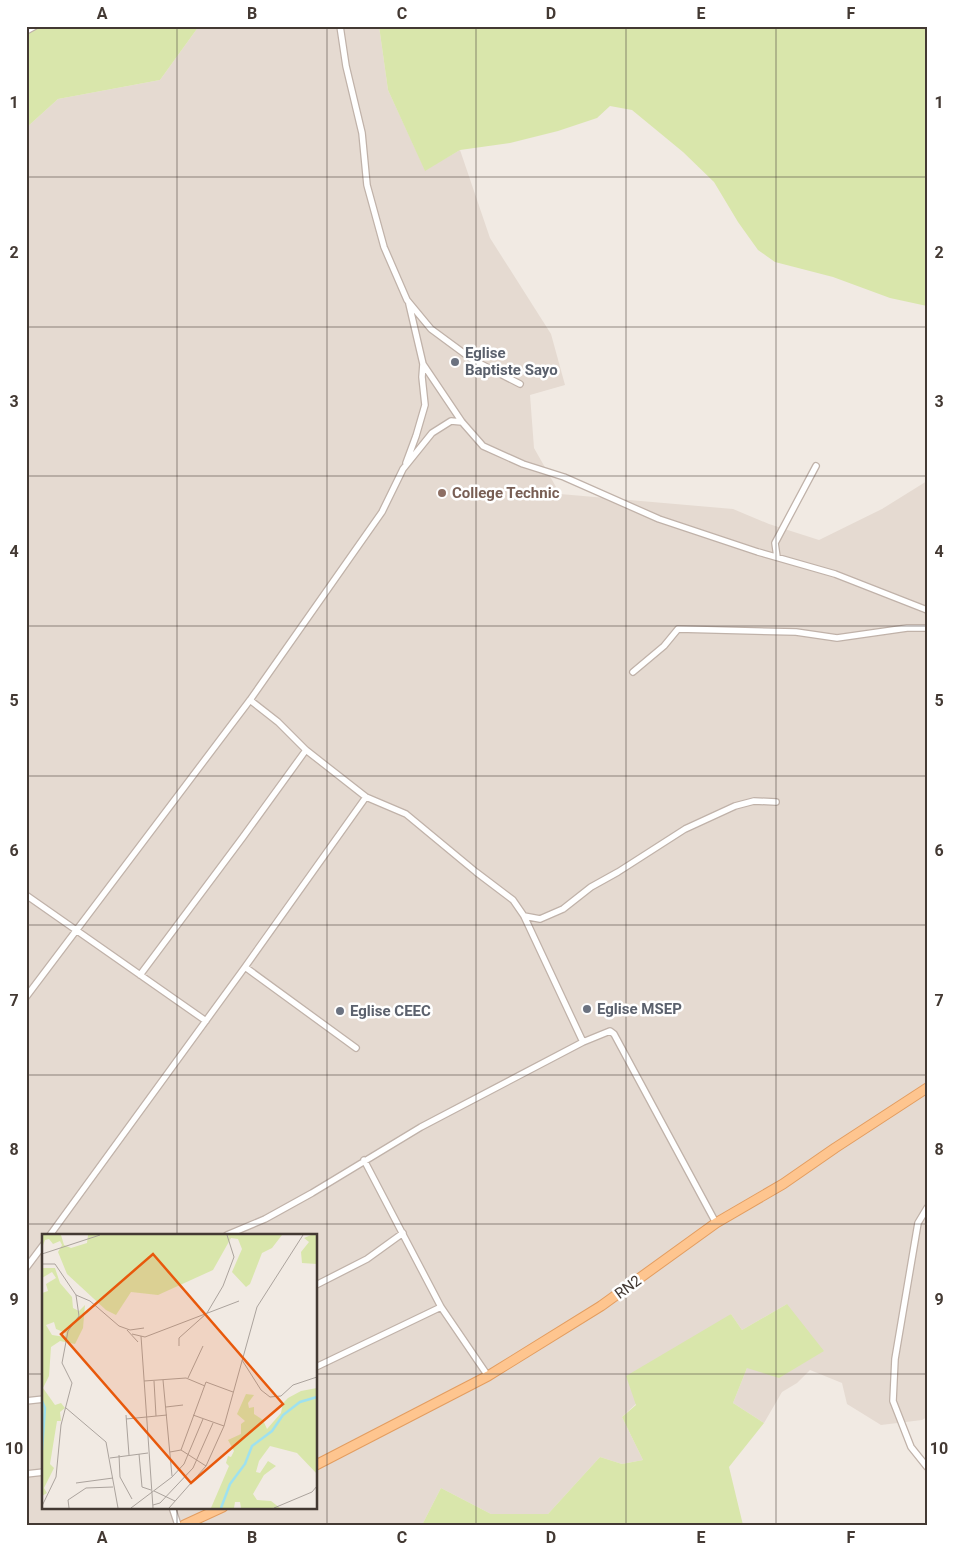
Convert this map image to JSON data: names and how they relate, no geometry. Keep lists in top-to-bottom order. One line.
{"streets":{"main road":["RN2"]},"places":["Eglise Baptiste Sayo","College Technic","Eglise MSEP","Eglise CEEC"],"grid":{"columns":["A","B","C","D","E","F"],"rows":["1","2","3","4","5","6","7","8","9","10"]}}
